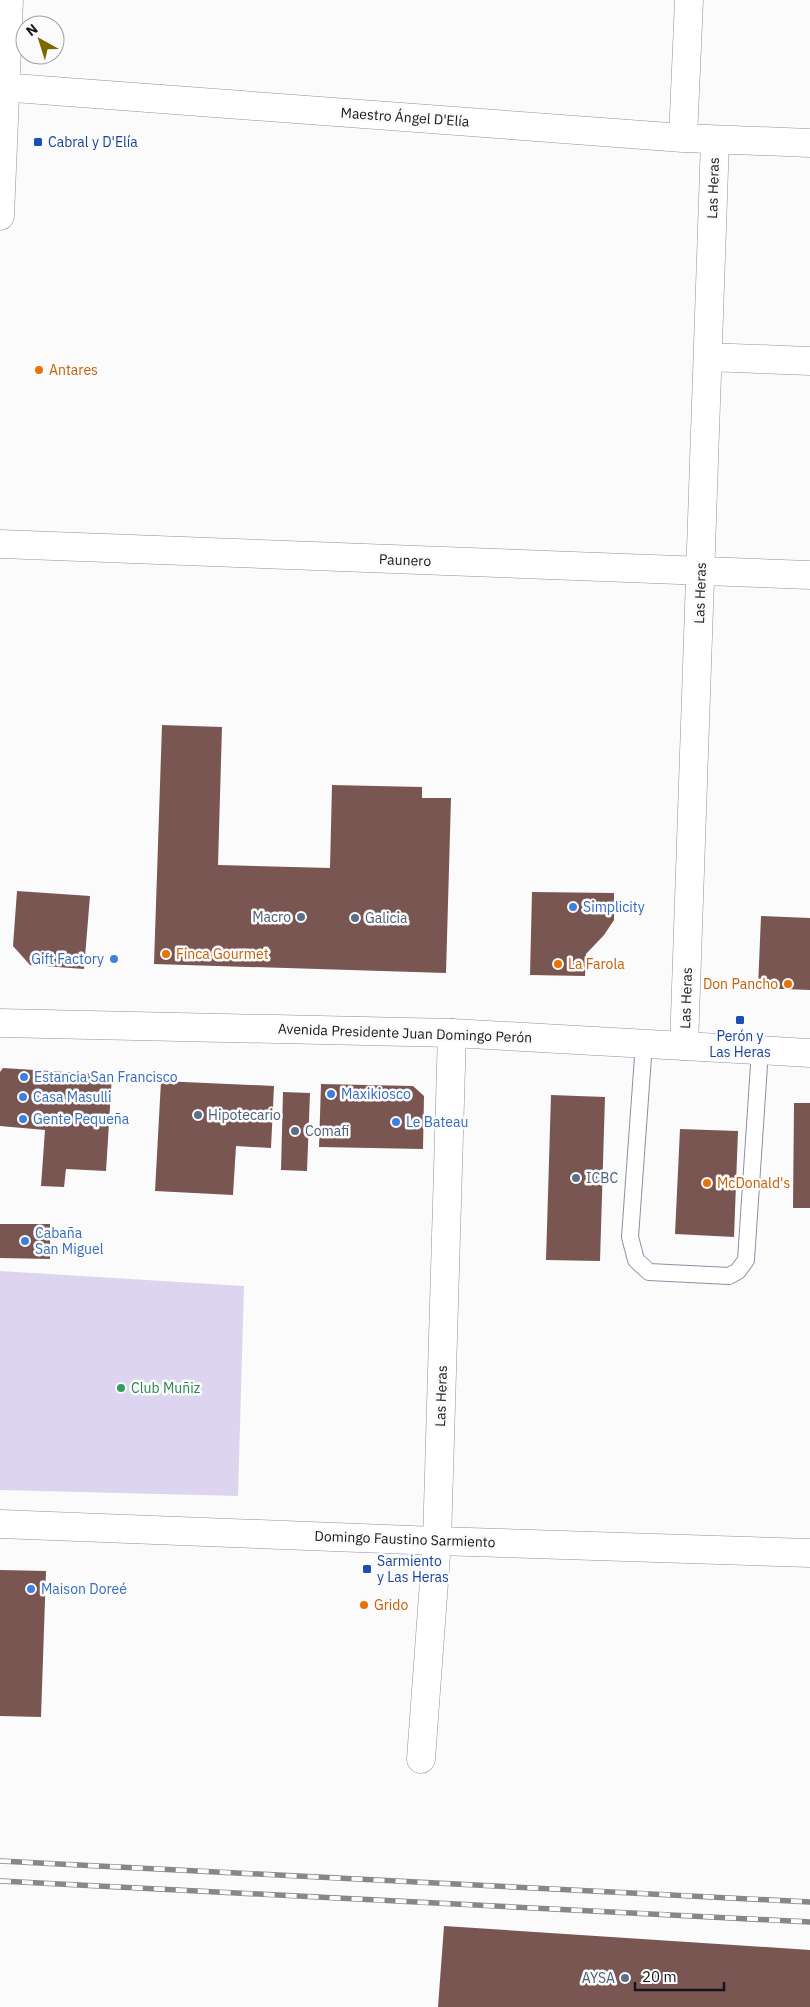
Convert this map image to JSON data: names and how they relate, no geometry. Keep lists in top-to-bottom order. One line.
{"streets":{"street":["Maestro Ángel D'Elía","Las Heras","Paunero","Avenida Presidente Juan Domingo Perón","Domingo Faustino Sarmiento"]},"crossings":[["Maestro Ángel D'Elía","Las Heras"],["Las Heras","Paunero"],["Las Heras","Avenida Presidente Juan Domingo Perón"],["Las Heras","Domingo Faustino Sarmiento"]],"places":{"transit":["Cabral y D'Elía","Perón y Las Heras","Sarmiento y Las Heras"],"other":["Antares","Simplicity","Macro","Galicia","Finca Gourmet","Gift Factory","La Farola","Don Pancho","Estancia San Francisco","Maxikiosco","Casa Masulli","Hipotecario","Gente Pequeña","Le Bateau","Comafi","ICBC","McDonald's","Cabaña San Miguel","Club Muñiz","Maison Doreé","Grido","AYSA"]},"scale_bar":"20 m","north":"top left"}
